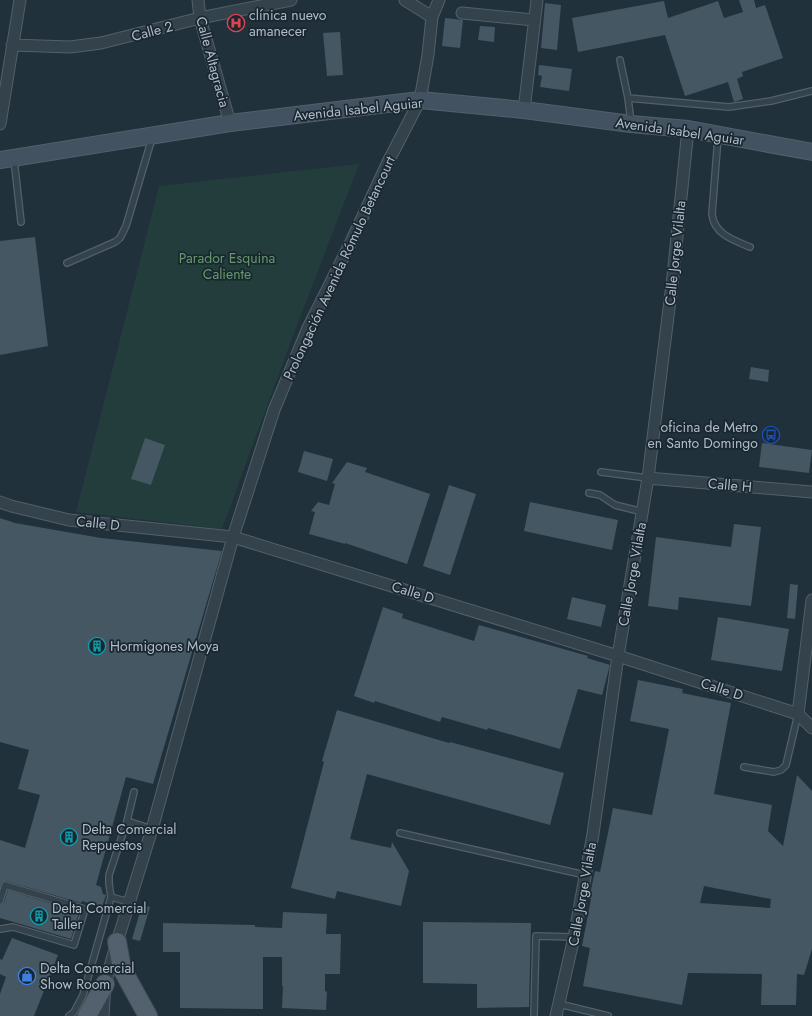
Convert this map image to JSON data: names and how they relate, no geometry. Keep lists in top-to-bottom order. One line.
{"streets":{"main road":["Avenida Isabel Aguiar"],"street":["Calle 2","Calle Altagracia","Calle Jorge Vilalta","Prolongación Avenida Rómulo Betancourt","Calle H","Calle D"]},"crossings":[["Calle 2","Calle Altagracia"],["Calle Altagracia","Avenida Isabel Aguiar"],["Avenida Isabel Aguiar","Calle Jorge Vilalta"],["Avenida Isabel Aguiar","Prolongación Avenida Rómulo Betancourt"],["Calle Jorge Vilalta","Calle H"],["Calle Jorge Vilalta","Calle D"],["Prolongación Avenida Rómulo Betancourt","Calle D"]],"parks":["Parador Esquina Caliente"],"places":{"hospital":["clínica nuevo amanecer"],"bus stop":["oficina de Metro en Santo Domingo"],"building":["Hormigones Moya","Delta Comercial Repuestos","Delta Comercial Taller"],"shop":["Delta Comercial Show Room"]}}
